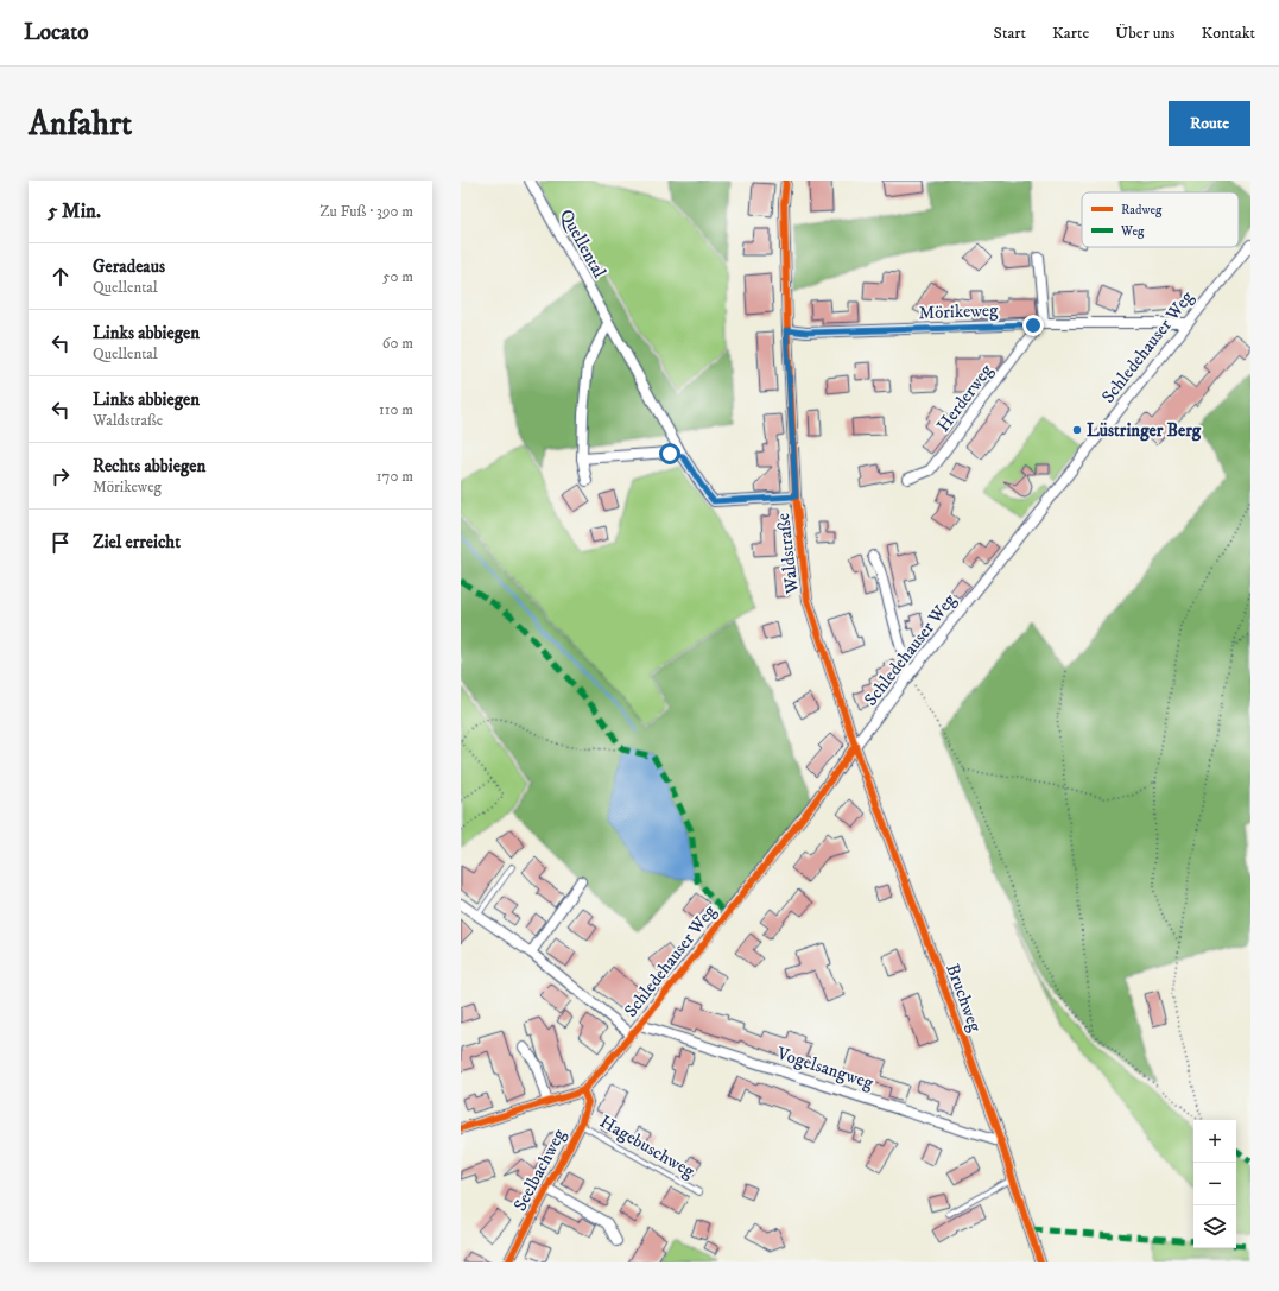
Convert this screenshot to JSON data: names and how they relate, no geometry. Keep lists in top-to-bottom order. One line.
{"streets":{"street":["Quellental","Mörikeweg","Schledehauser Weg","Herderweg","Waldstraße","Bruchweg","Vogelsangweg","Seelbachweg"],"lane":["Hagebuschweg"]},"crossings":[["Quellental","Waldstraße"],["Mörikeweg","Schledehauser Weg"],["Mörikeweg","Herderweg"],["Mörikeweg","Waldstraße"],["Schledehauser Weg","Waldstraße"],["Schledehauser Weg","Bruchweg"],["Schledehauser Weg","Vogelsangweg"],["Schledehauser Weg","Seelbachweg"],["Waldstraße","Bruchweg"],["Bruchweg","Vogelsangweg"],["Hagebuschweg","Seelbachweg"]],"places":["Lüstringer Berg"],"legend":["Radweg","Weg"],"page":{"header":"Locato","nav":["Start","Karte","Über uns","Kontakt"],"buttons":"Route","title":"Anfahrt","heading":["5 Min.","Zu Fuß · 390 m"],"list":[["Geradeaus","Quellental","50 m"],["Links abbiegen","Quellental","60 m"],["Links abbiegen","Waldstraße","110 m"],["Rechts abbiegen","Mörikeweg","170 m"],"Ziel erreicht"],"map_buttons":["+","−"]}}
